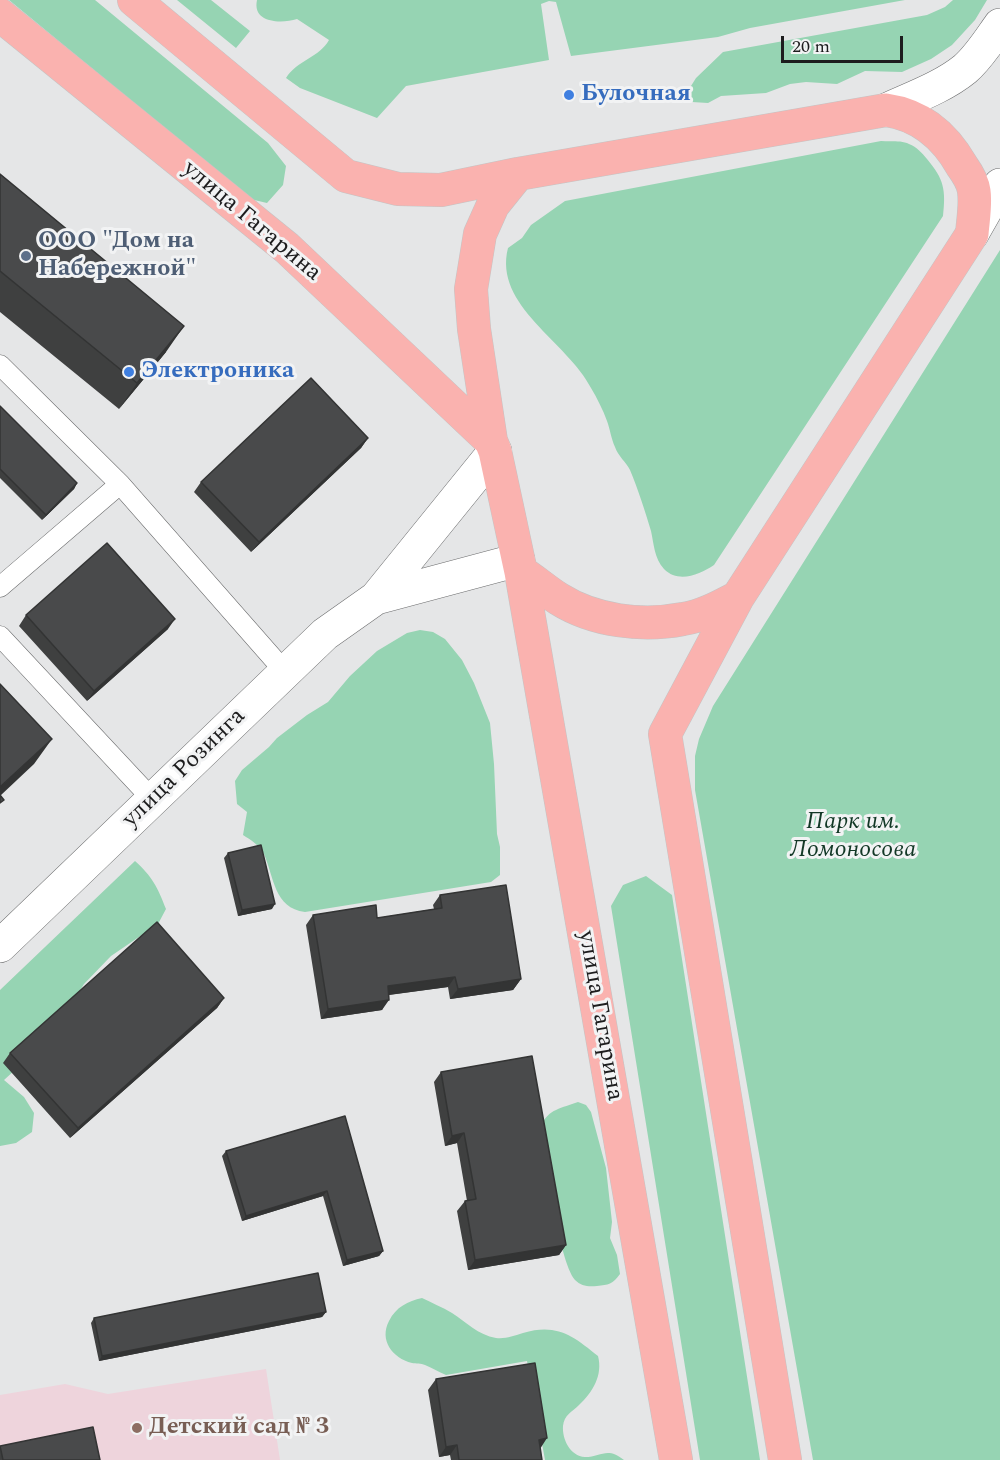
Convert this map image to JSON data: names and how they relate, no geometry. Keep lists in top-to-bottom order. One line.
{"streets":{"main road":["улица Гагарина"],"street":["улица Розинга"]},"parks":["Парк им. Ломоносова"],"places":["Булочная","ООО \"Дом на Набережной\"","Электроника","Детский сад № 3"],"scale_bar":"20 m"}
